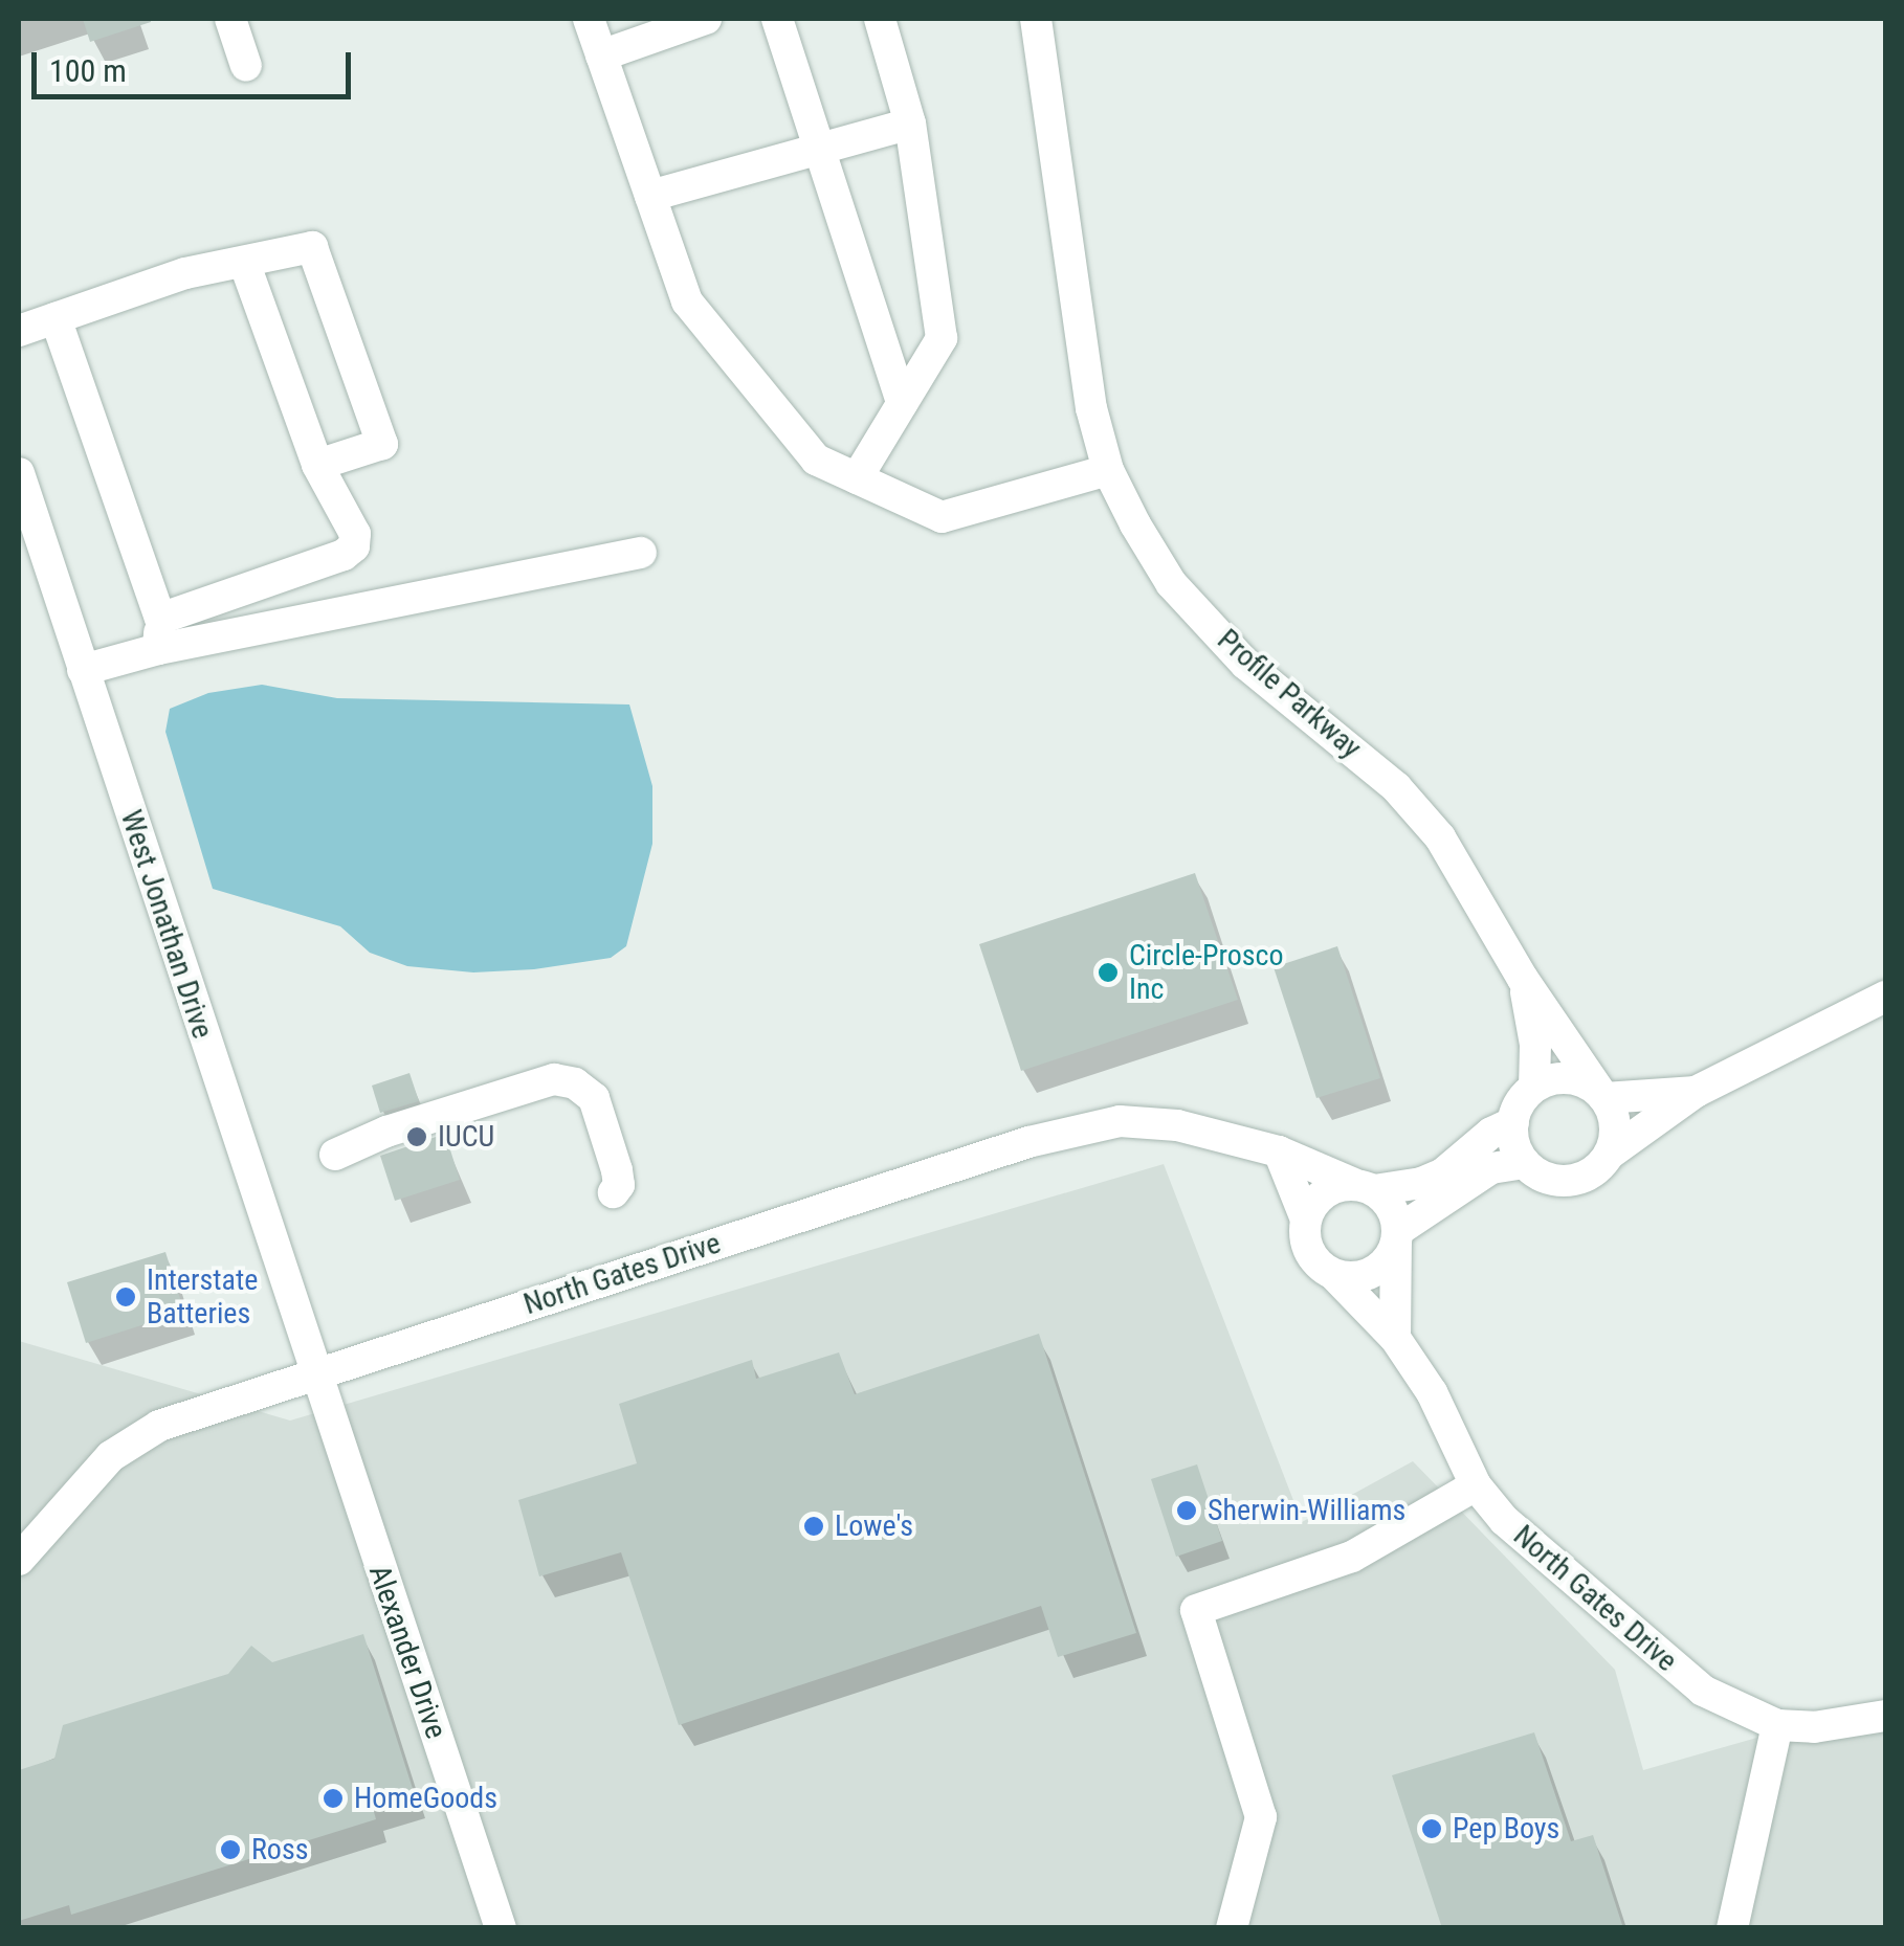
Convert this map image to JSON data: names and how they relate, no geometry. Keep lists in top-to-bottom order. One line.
{"streets":{"street":["Profile Parkway","West Jonathan Drive","North Gates Drive","Alexander Drive"]},"crossings":[["West Jonathan Drive","North Gates Drive"],["West Jonathan Drive","Alexander Drive"],["North Gates Drive","Alexander Drive"]],"places":["Circle-Prosco Inc","IUCU","Interstate Batteries","Sherwin-Williams","Lowe's","HomeGoods","Pep Boys","Ross"],"scale_bar":"100 m"}
